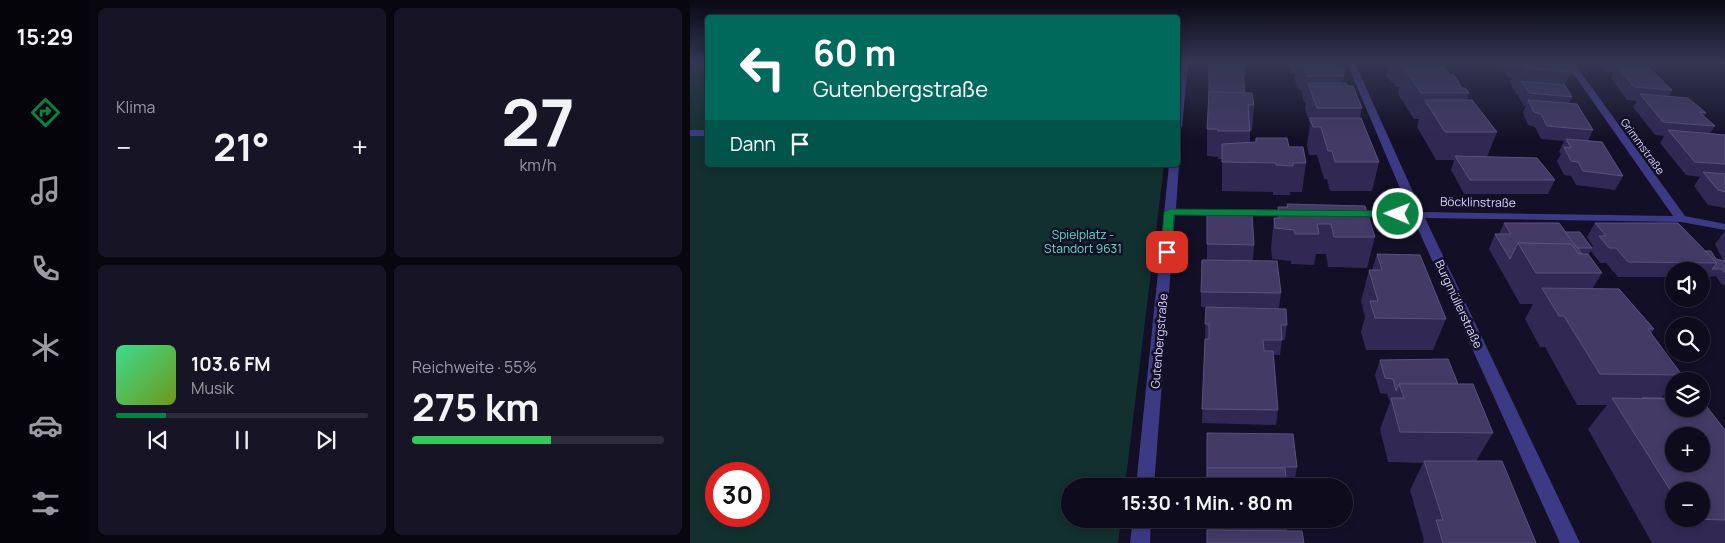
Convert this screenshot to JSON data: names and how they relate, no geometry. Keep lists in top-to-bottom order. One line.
{"streets":{"street":["Grimmstraße","Böcklinstraße","Burgmüllerstraße","Gutenbergstraße"]},"crossings":[["Grimmstraße","Böcklinstraße"],["Böcklinstraße","Burgmüllerstraße"]],"parks":["Spielplatz - Standort 9631"],"page":{"tabs":"15:29","tile":["Klima",["27","km/h"],["Reichweite · 55%","275 km"]],"turn":["60 m","Gutenbergstraße"],"then":"Dann","heat":["−","21°","+"],"map_buttons":["+","−"],"song":["103.6 FM","Musik"],"limit":"30","trip":"15:30 · 1 Min. · 80 m"}}
